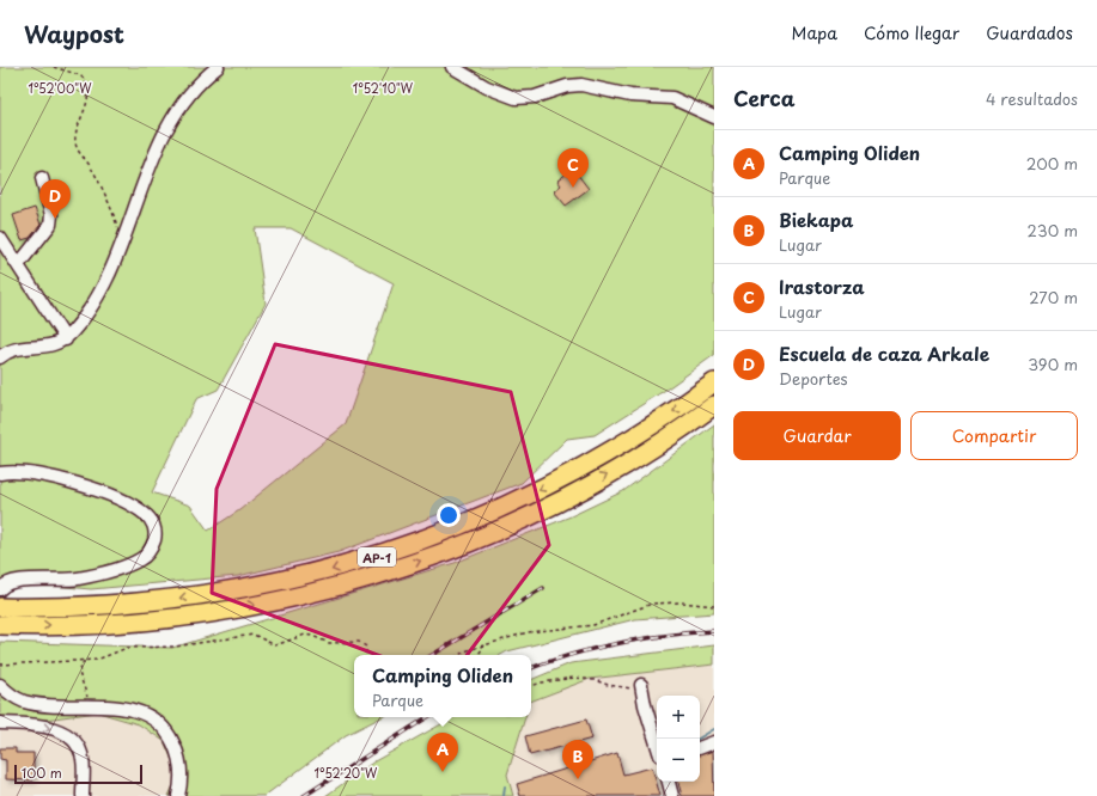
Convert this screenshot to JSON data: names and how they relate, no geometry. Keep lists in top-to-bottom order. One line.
{"streets":{"highway":["AP-1"]},"scale_bar":"100 m","page":{"header":"Waypost","nav":["Mapa","Cómo llegar","Guardados"],"heading":["Cerca","4 resultados"],"list":[{"mark":"A","name":"Camping Oliden","note":"Parque","value":"200 m"},{"mark":"B","name":"Biekapa","note":"Lugar","value":"230 m"},{"mark":"C","name":"Irastorza","note":"Lugar","value":"270 m"},{"mark":"D","name":"Escuela de caza Arkale","note":"Deportes","value":"390 m"}],"pins":["C","D","A","B"],"buttons":["Guardar","Compartir"],"popup":["Camping Oliden","Parque"],"map_buttons":["+","−"],"scale":"100 m"},"coordinates":["1°52'00\"W","1°52'10\"W","1°52'20\"W"]}
